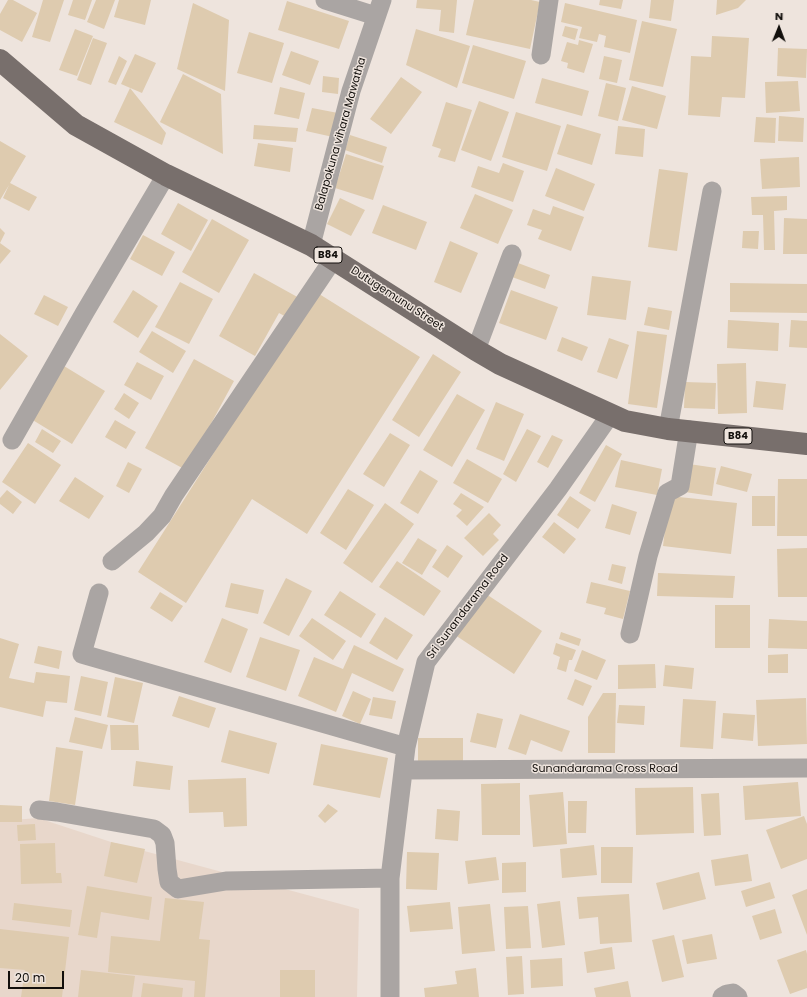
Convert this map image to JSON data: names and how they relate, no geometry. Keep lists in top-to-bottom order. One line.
{"streets":{"main road":["B84","Dutugemunu Street"],"street":["Balapokuna vihara Mawatha","Sri Sunandarama Road","Sunandarama Cross Road"]},"crossings":[["Balapokuna vihara Mawatha","Dutugemunu Street"],["Dutugemunu Street","Sri Sunandarama Road"],["Sri Sunandarama Road","Sunandarama Cross Road"]],"scale_bar":"20 m","north":"top"}
